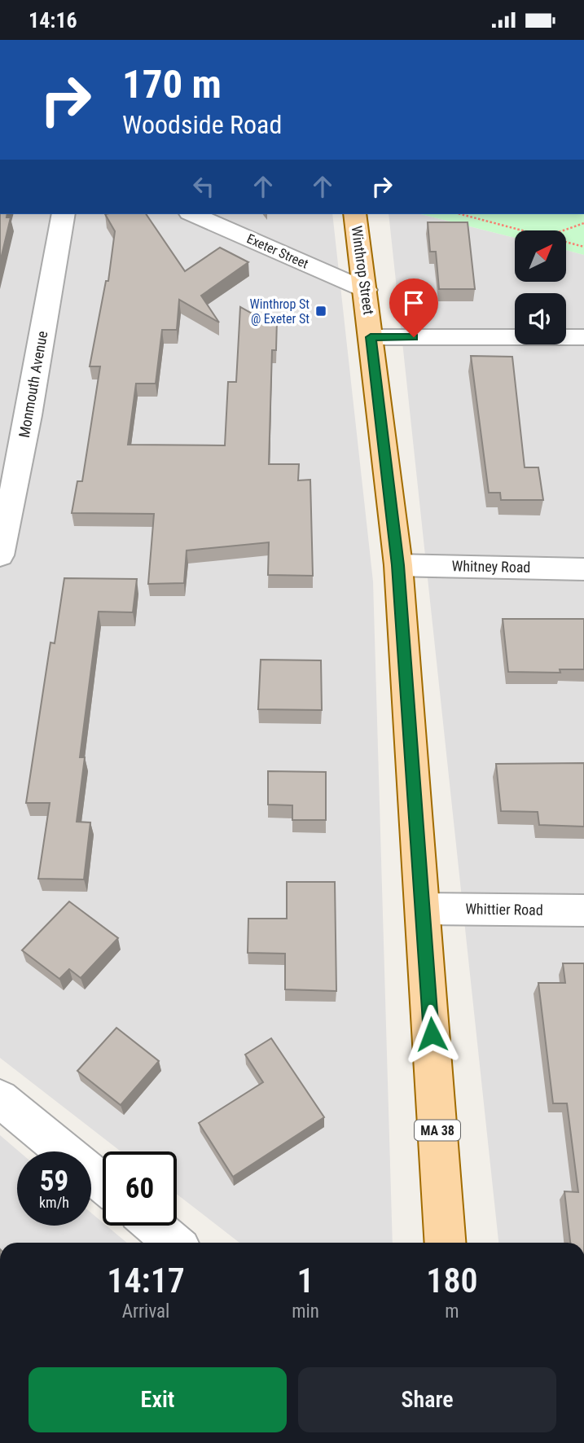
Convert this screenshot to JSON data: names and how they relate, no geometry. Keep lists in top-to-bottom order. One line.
{"streets":{"main road":["Winthrop Street","MA 38"],"street":["Exeter Street","Monmouth Avenue","Whitney Road","Whittier Road"]},"crossings":[["Exeter Street","Winthrop Street"],["Winthrop Street","Whitney Road"],["Winthrop Street","Whittier Road"]],"places":{"transit":["Winthrop St @ Exeter St"]},"north":"top right","page":{"status":"14:16","turn":["170 m","Woodside Road"],"speed":"59 km/h","limit":"60","eta":["14:17","Arrival","1","min","180","m"],"buttons":["Exit","Share"]}}
